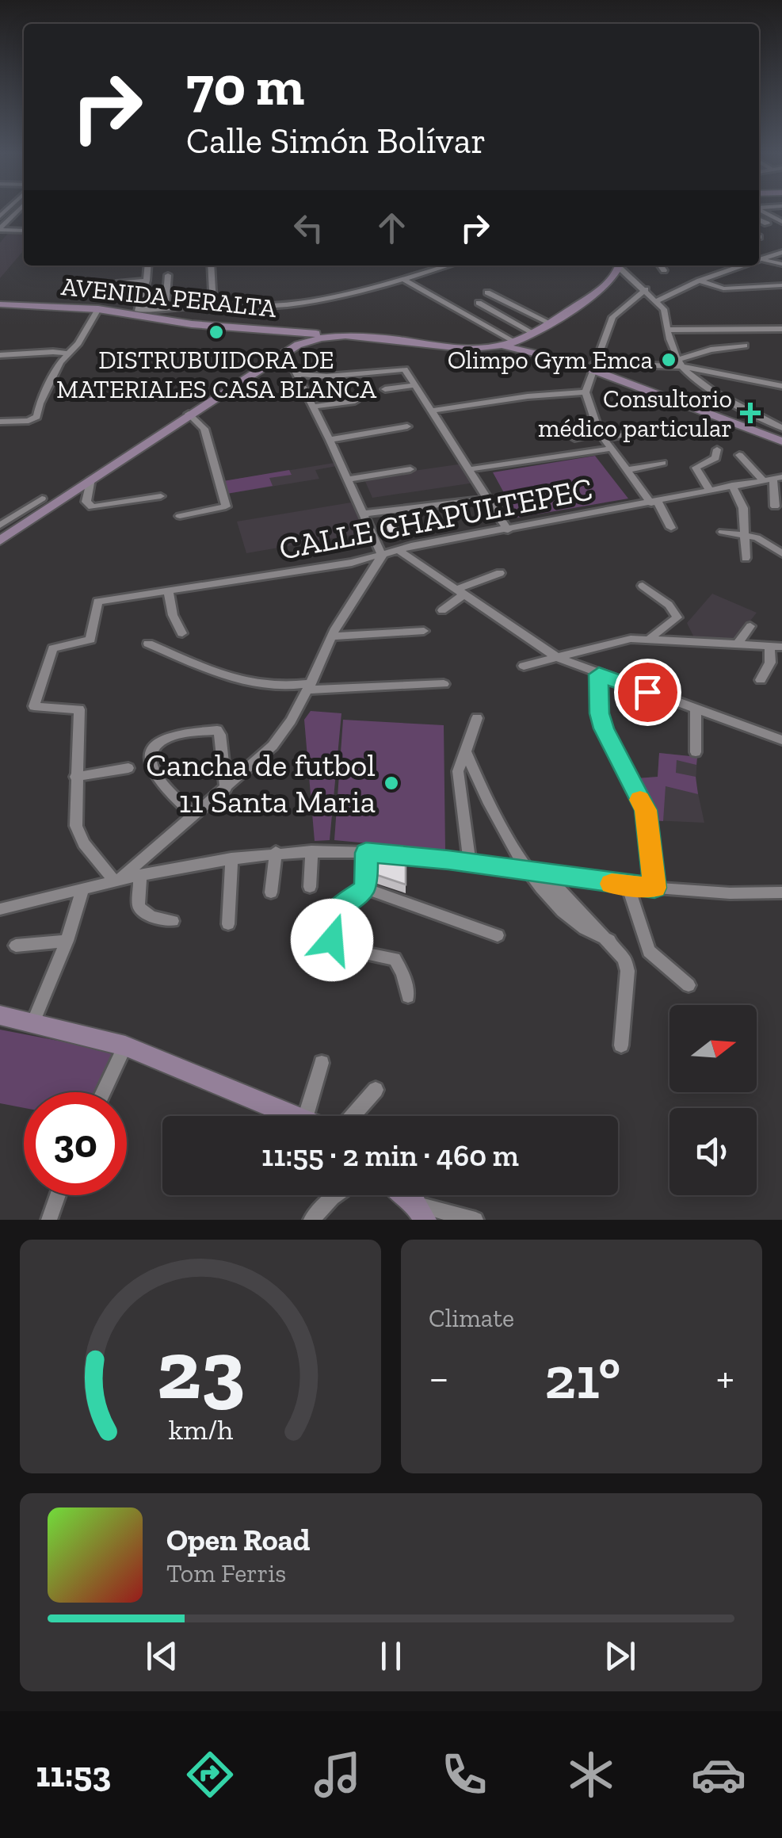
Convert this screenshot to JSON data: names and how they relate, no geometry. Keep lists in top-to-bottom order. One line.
{"streets":{"street":["AVENIDA PERALTA","CALLE CHAPULTEPEC"]},"places":{"other":["DISTRUBUIDORA DE MATERIALES CASA BLANCA","Olimpo Gym Emca","Cancha de futbol 11 Santa Maria"],"health":["Consultorio médico particular"]},"north":"right","page":{"turn":["70 m","Calle Simón Bolívar"],"limit":"30","trip":"11:55 · 2 min · 460 m","tile":"Climate","heat":["−","21°","+"],"song":["Open Road","Tom Ferris"],"tabs":"11:53","gauge":["23","km/h"]}}
